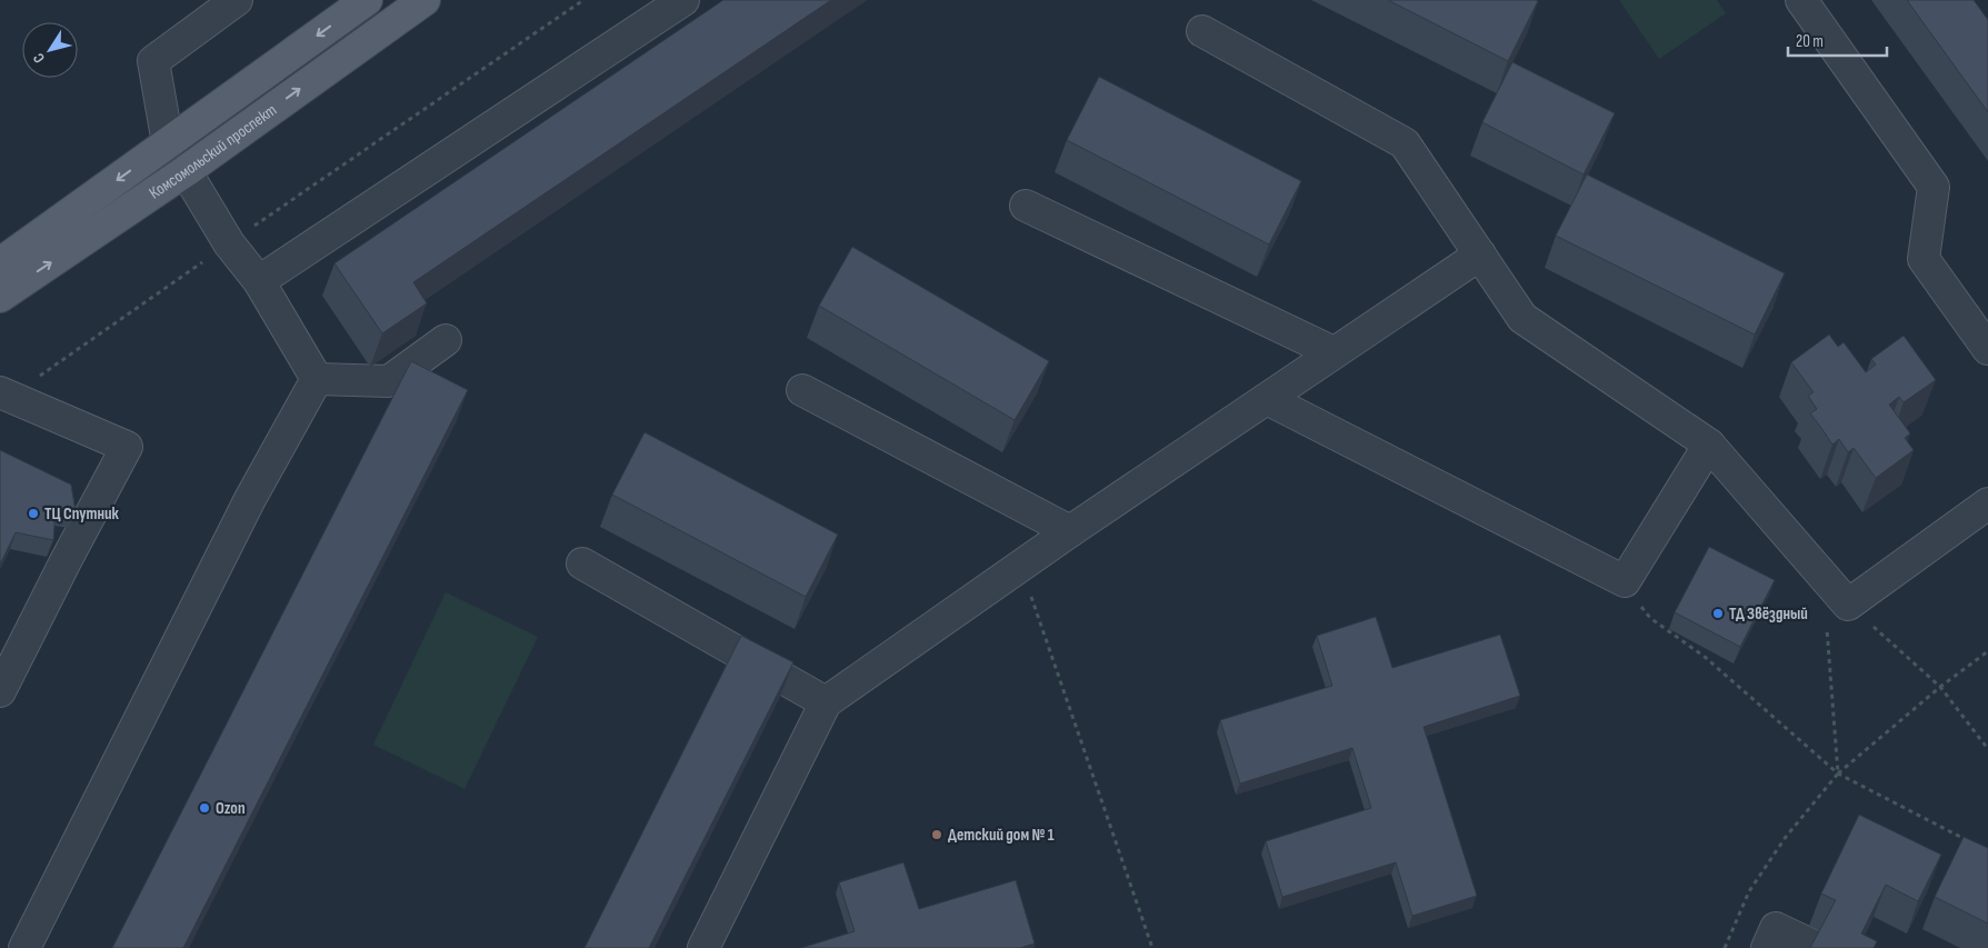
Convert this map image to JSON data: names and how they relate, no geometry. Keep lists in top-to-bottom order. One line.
{"streets":{"main road":["Комсомольский проспект"]},"places":["ТЦ Спутник","ТД Звёздный","Ozon","Детский дом № 1"],"scale_bar":"20 m","north":"bottom left"}
